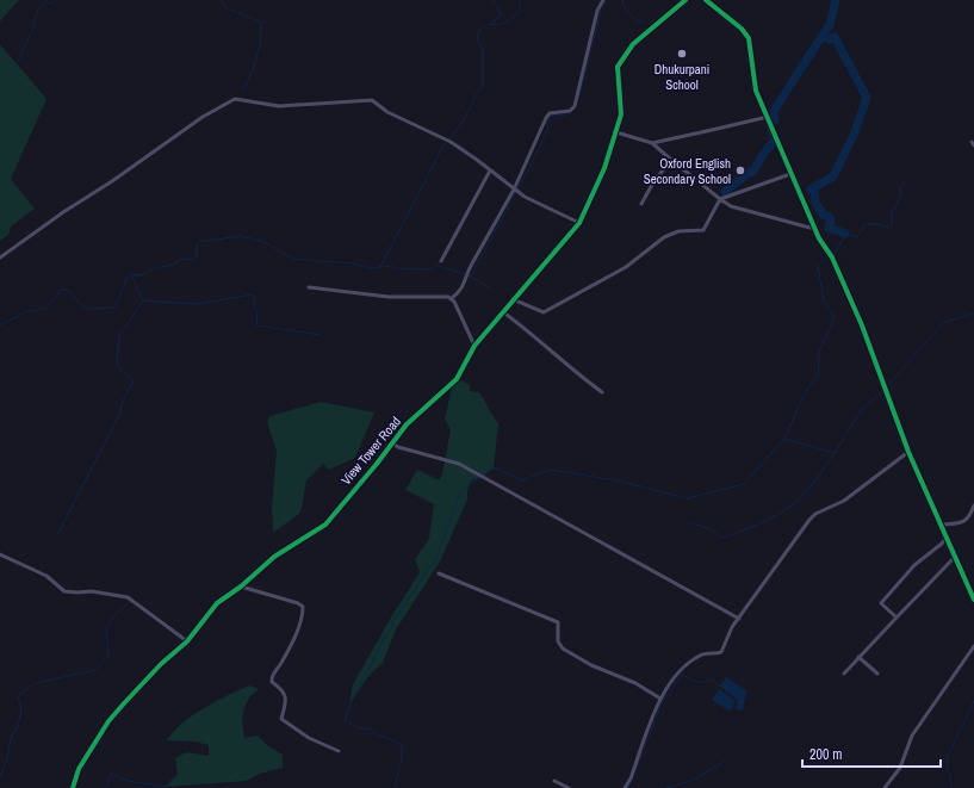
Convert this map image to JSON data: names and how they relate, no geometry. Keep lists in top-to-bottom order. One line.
{"streets":{"street":["View Tower Road"]},"places":["Dhukurpani School","Oxford English Secondary School"],"scale_bar":"200 m"}
